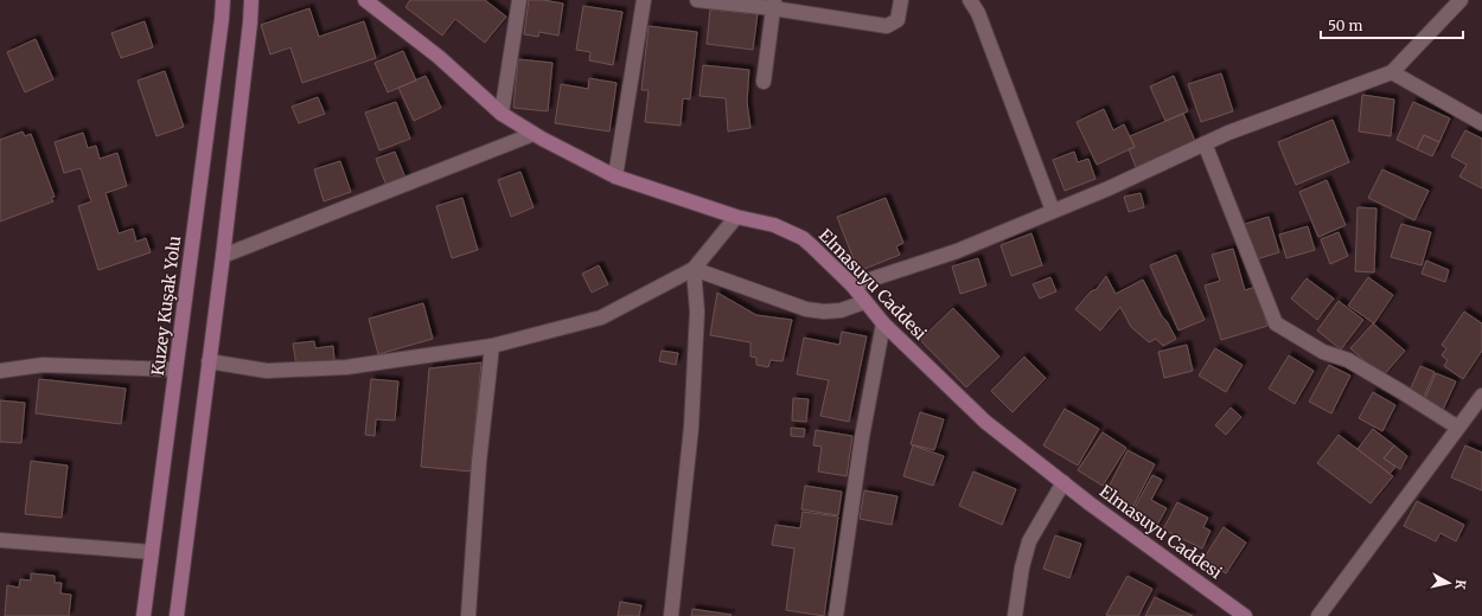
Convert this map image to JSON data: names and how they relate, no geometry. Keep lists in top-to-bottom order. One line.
{"streets":{"main road":["Elmasuyu Caddesi","Kuzey Kuşak Yolu"]},"scale_bar":"50 m","north":"right"}
